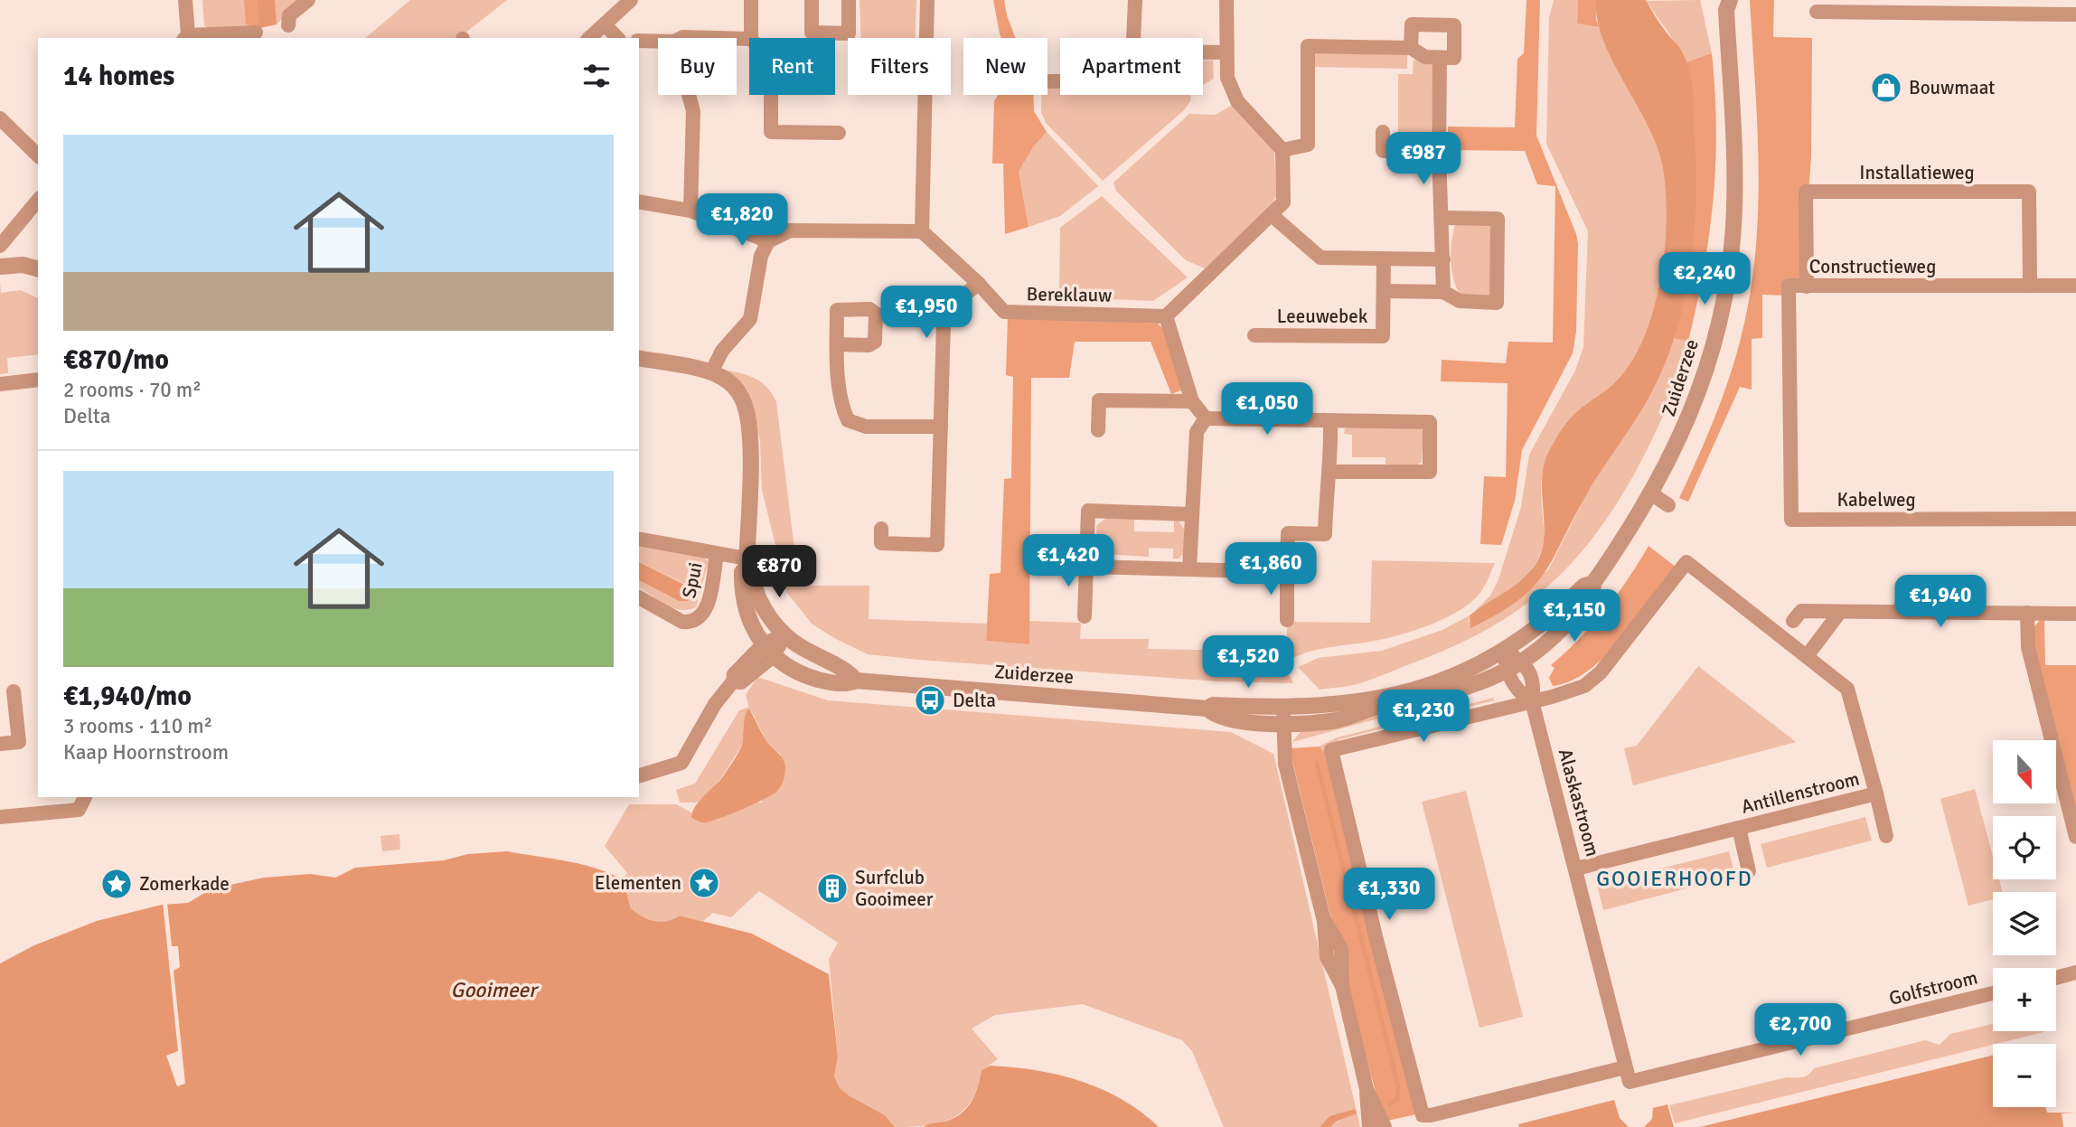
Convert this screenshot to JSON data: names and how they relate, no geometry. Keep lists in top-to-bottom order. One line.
{"streets":{"street":["Installatieweg","Constructieweg","Bereklauw","Leeuwebek","Zuiderzee","Kabelweg","Spui","Antillenstroom","Alaskastroom","Golfstroom"]},"crossings":[["Installatieweg","Constructieweg"],["Constructieweg","Kabelweg"],["Zuiderzee","Alaskastroom"],["Antillenstroom","Alaskastroom"],["Alaskastroom","Golfstroom"]],"districts":["GOOIERHOOFD"],"water":["Gooimeer"],"places":{"shop":["Bouwmaat"],"bus stop":["Delta"],"place":["Elementen","Zomerkade"],"building":["Surfclub Gooimeer"]},"north":"bottom","page":{"chip":["Buy","Rent","Filters","New","Apartment"],"heading":"14 homes","list":[{"name":"€870/mo","note":"2 rooms · 70 m² · Delta"},{"name":"€1,940/mo","note":"3 rooms · 110 m² · Kaap Hoornstroom"}],"price":["€987","€1,820","€2,240","€1,950","€1,050","€1,420","€1,860","€870","€1,940","€1,150","€1,520","€1,230","€1,330","€2,700"],"map_buttons":["+","−"]}}
